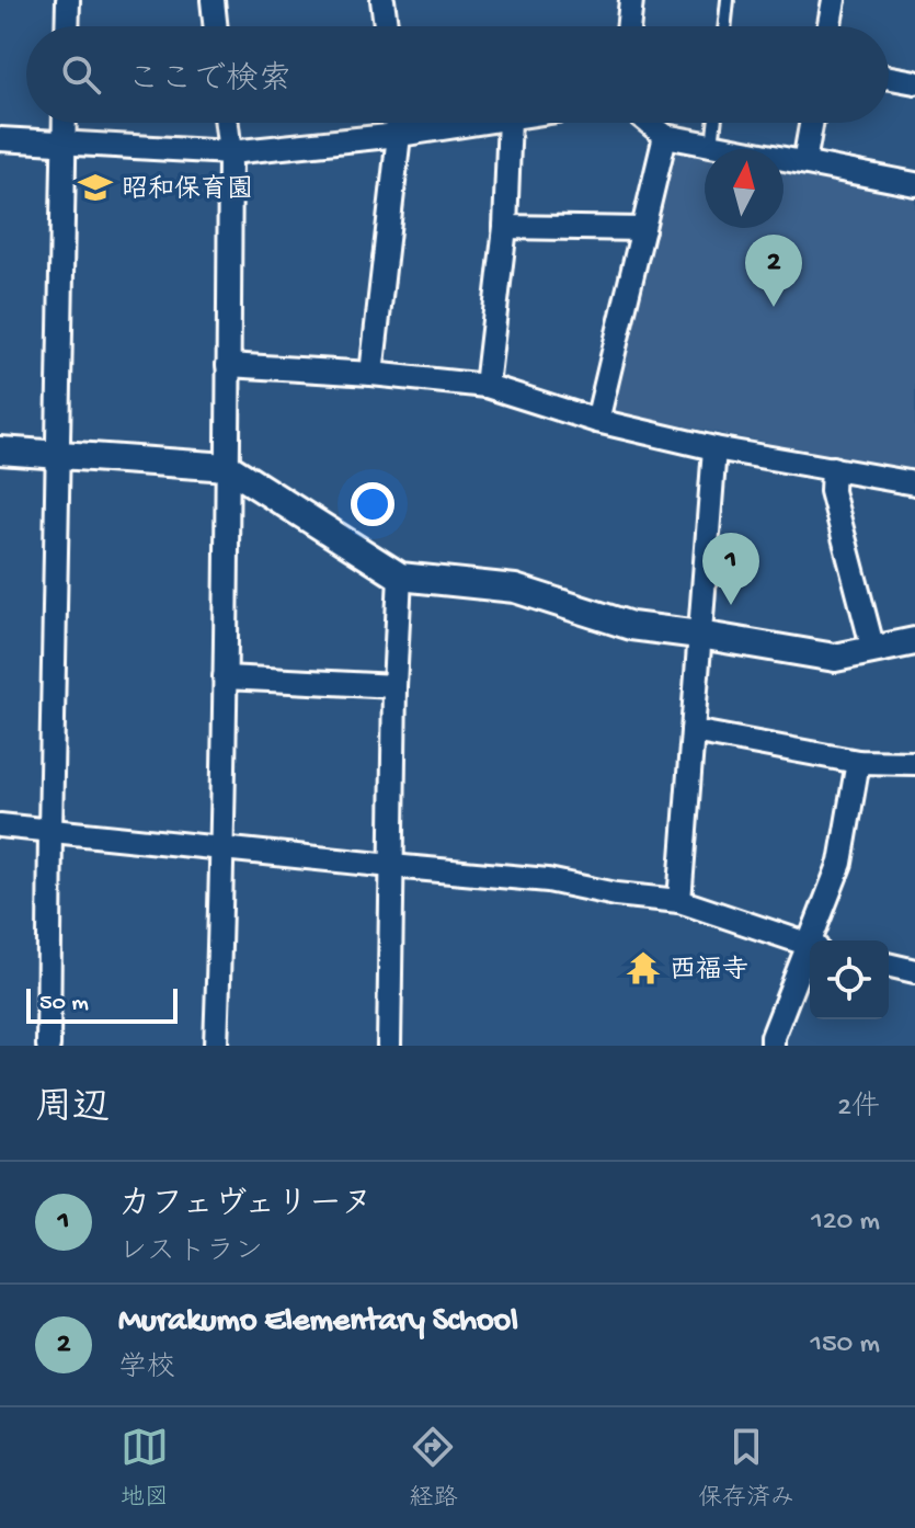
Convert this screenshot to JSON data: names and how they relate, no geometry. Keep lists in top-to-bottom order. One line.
{"places":{"school or university":["昭和保育園"],"temple":["西福寺"]},"scale_bar":"50 m","north":"top","page":{"search":"ここで検索","pins":["2","1"],"scale":"50 m","heading":["周辺","2件"],"list":[{"mark":"1","name":"カフェヴェリーヌ","note":"レストラン","value":"120 m"},{"mark":"2","name":"Murakumo Elementary School","note":"学校","value":"150 m"}],"nav":["地図","経路","保存済み"]}}
